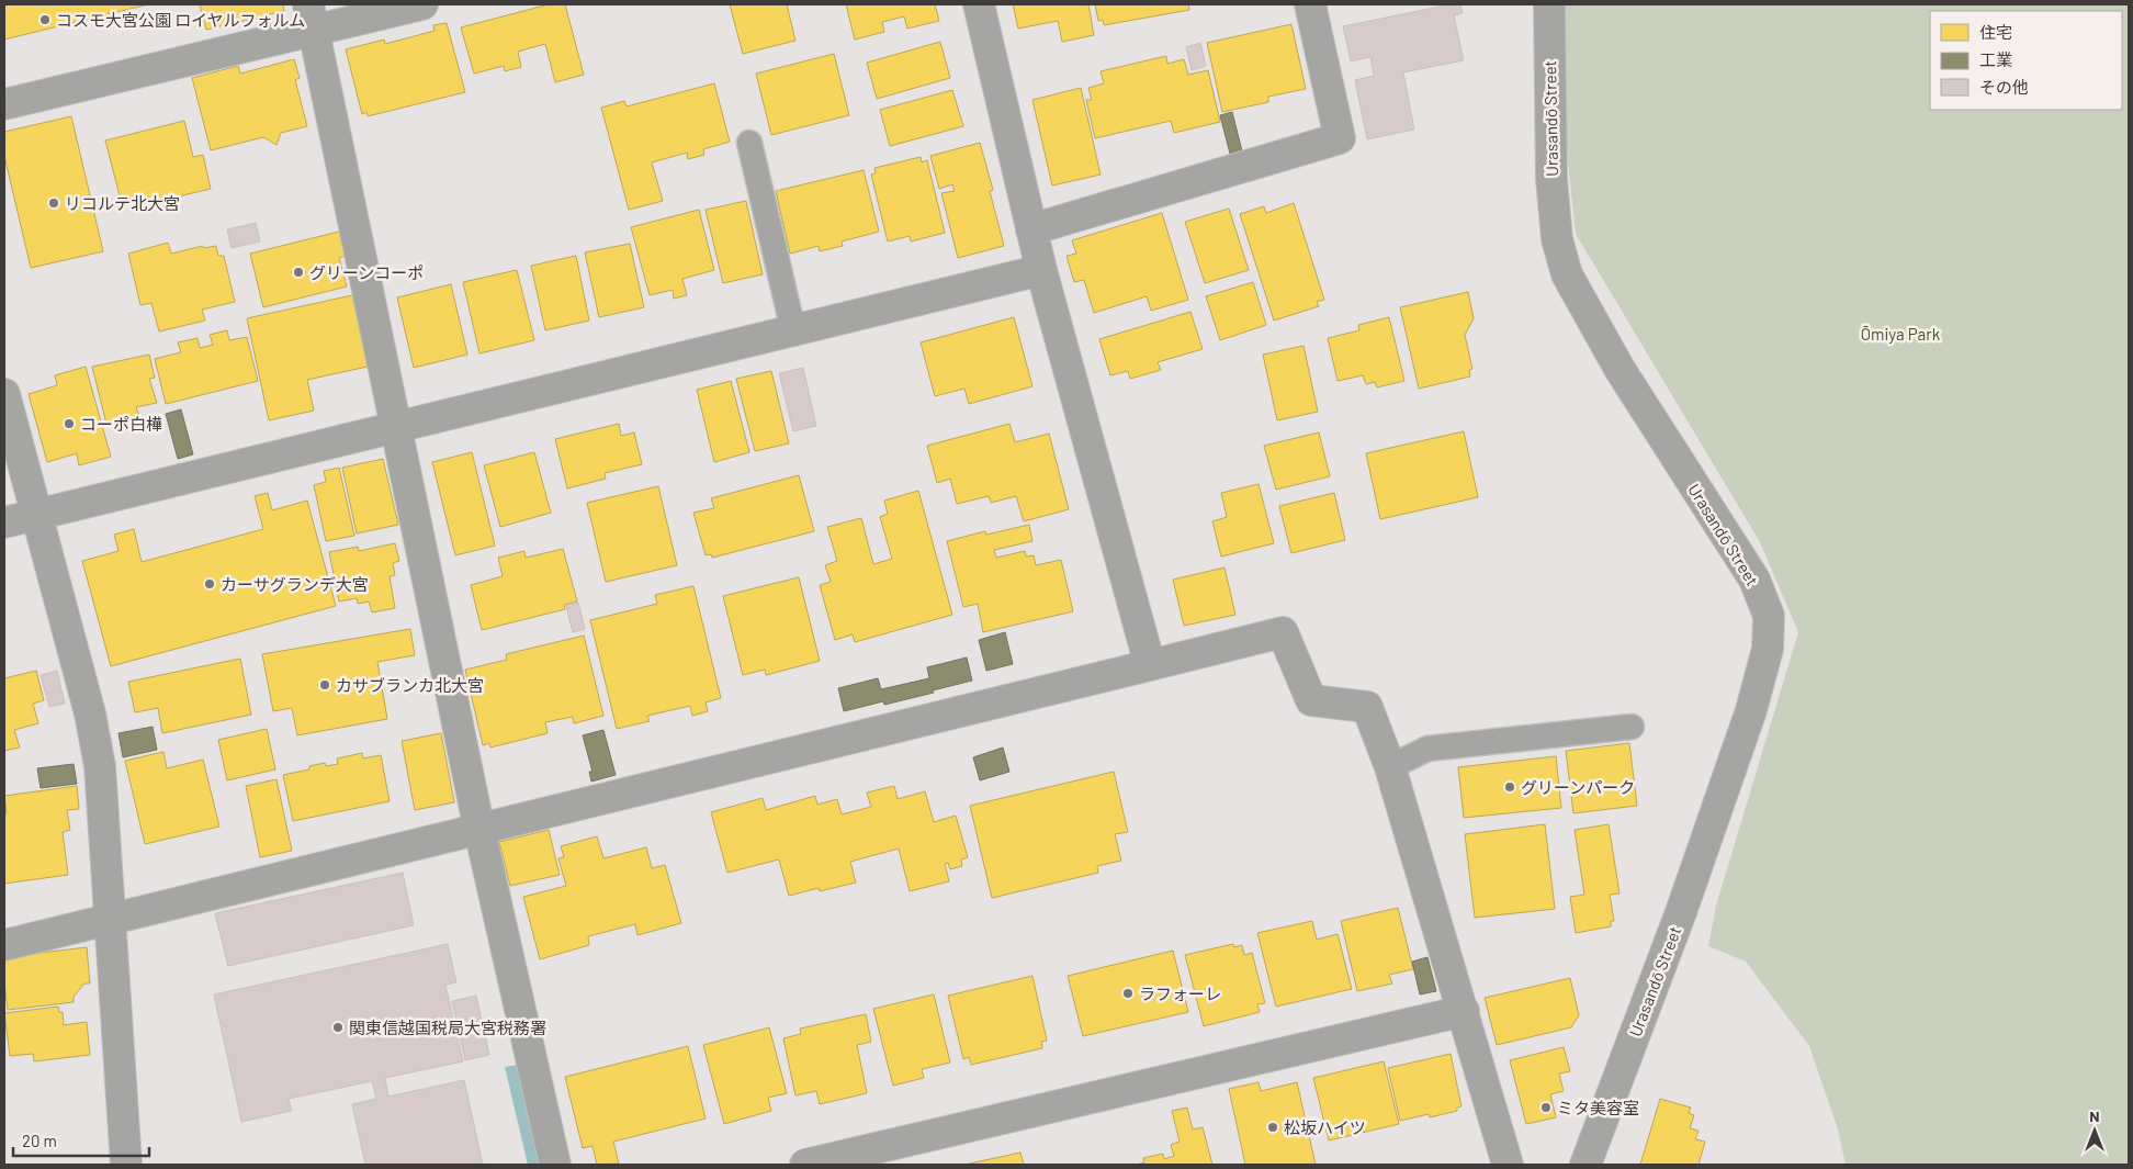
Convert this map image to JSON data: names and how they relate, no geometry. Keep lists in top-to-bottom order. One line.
{"streets":{"street":["Urasandō Street"]},"parks":["Ōmiya Park"],"places":["コスモ大宮公園 ロイヤルフォルム","リコルテ北大宮","グリーンコーポ","コーポ白樺","カーサグランデ大宮","カサブランカ北大宮","グリーンパーク","ラフォーレ","関東信越国税局大宮税務署","ミタ美容室","松坂ハイツ"],"legend":["住宅","工業","その他"],"scale_bar":"20 m","north":"top"}
